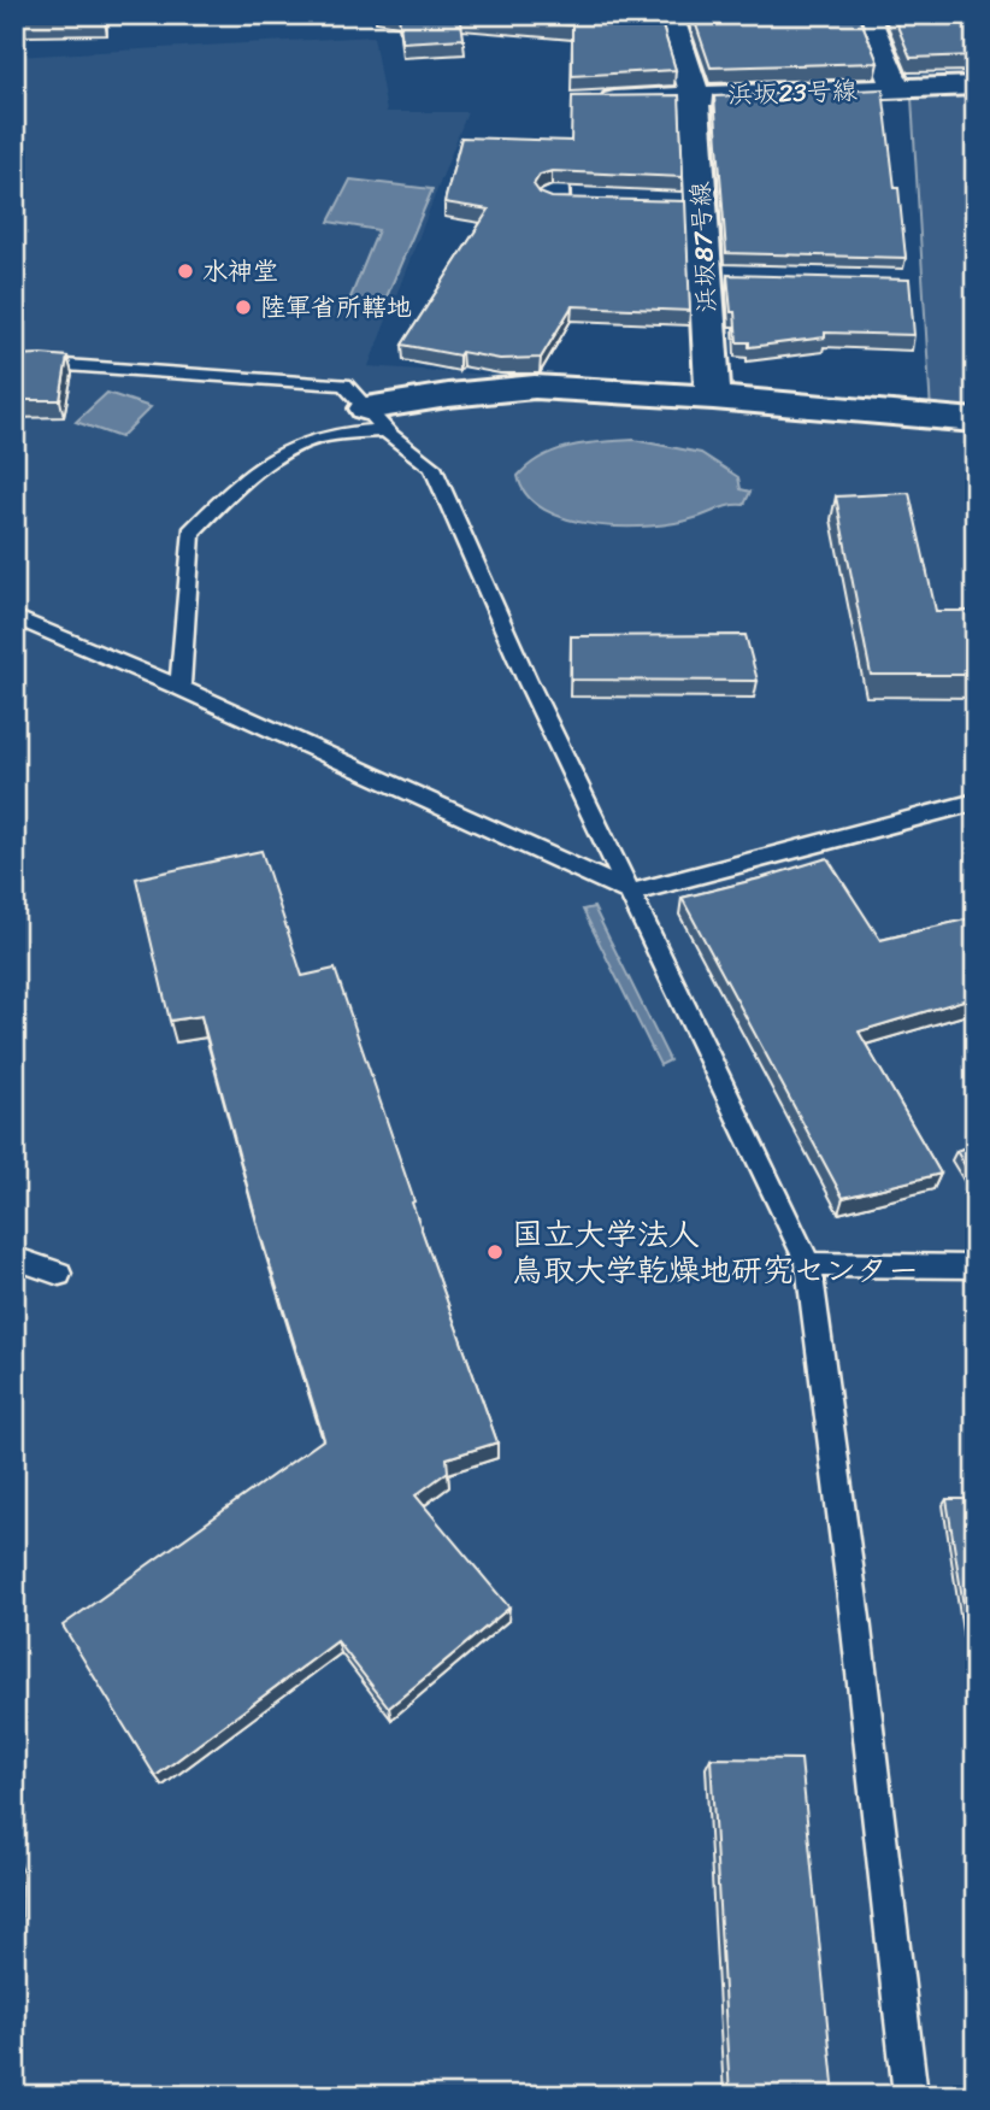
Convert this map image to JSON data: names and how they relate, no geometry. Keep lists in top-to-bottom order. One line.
{"streets":{"street":["浜坂23号線","浜坂87号線"]},"crossings":[["浜坂23号線","浜坂87号線"]],"places":["水神堂","陸軍省所轄地","国立大学法人 鳥取大学乾燥地研究センター"]}
